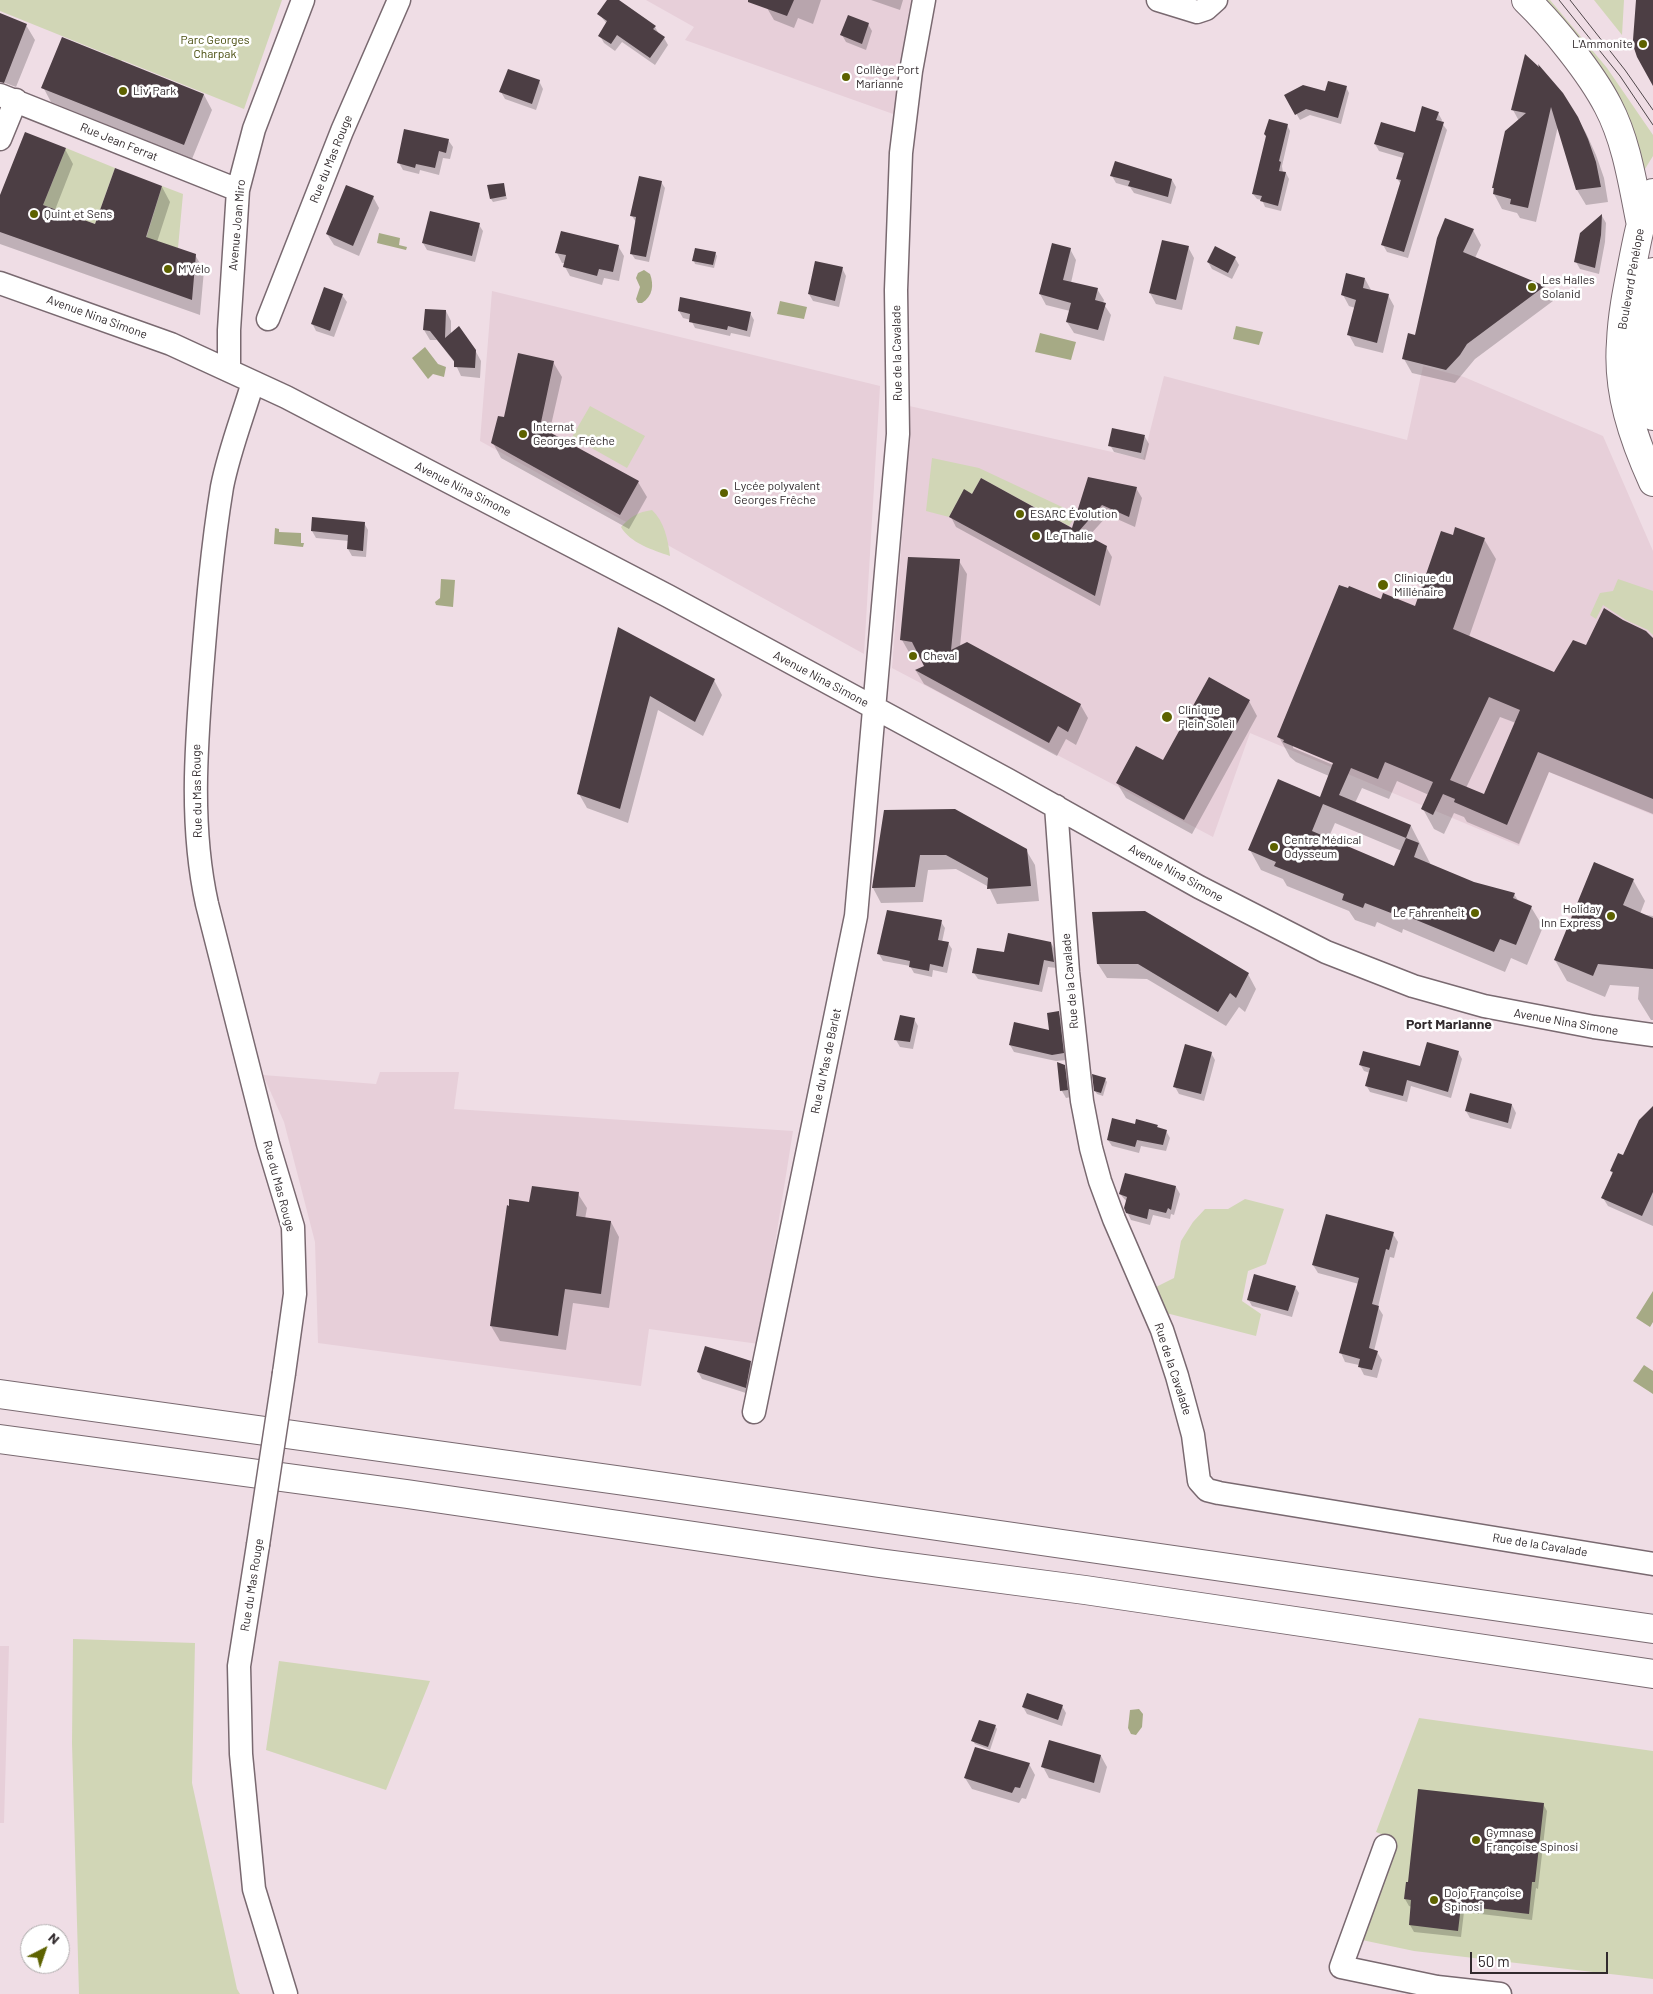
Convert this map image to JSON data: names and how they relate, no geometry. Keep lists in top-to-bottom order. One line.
{"streets":{"main road":["Boulevard Pénélope"],"street":["Rue Jean Ferrat","Rue du Mas Rouge","Avenue Joan Miro","Avenue Nina Simone","Rue de la Cavalade","Rue du Mas de Barlet"]},"crossings":[["Rue Jean Ferrat","Avenue Joan Miro"],["Rue du Mas Rouge","Avenue Nina Simone"],["Avenue Joan Miro","Avenue Nina Simone"],["Avenue Nina Simone","Rue de la Cavalade"],["Avenue Nina Simone","Rue du Mas de Barlet"],["Rue de la Cavalade","Rue du Mas de Barlet"]],"districts":["Port Marianne"],"parks":["Parc Georges Charpak"],"places":["L'Ammonite","Collège Port Marianne","Liv' Park","Quint et Sens","M'Vélo","Les Halles Solanid","Internat Georges Frêche","Lycée polyvalent Georges Frêche","ESARC Évolution","Le Thalie","Clinique du Millénaire","Cheval","Clinique Plein Soleil","Centre Médical Odysseum","Le Fahrenheit","Holiday Inn Express","Gymnase Françoise Spinosi","Dojo Françoise Spinosi"],"scale_bar":"50 m","north":"top right"}
